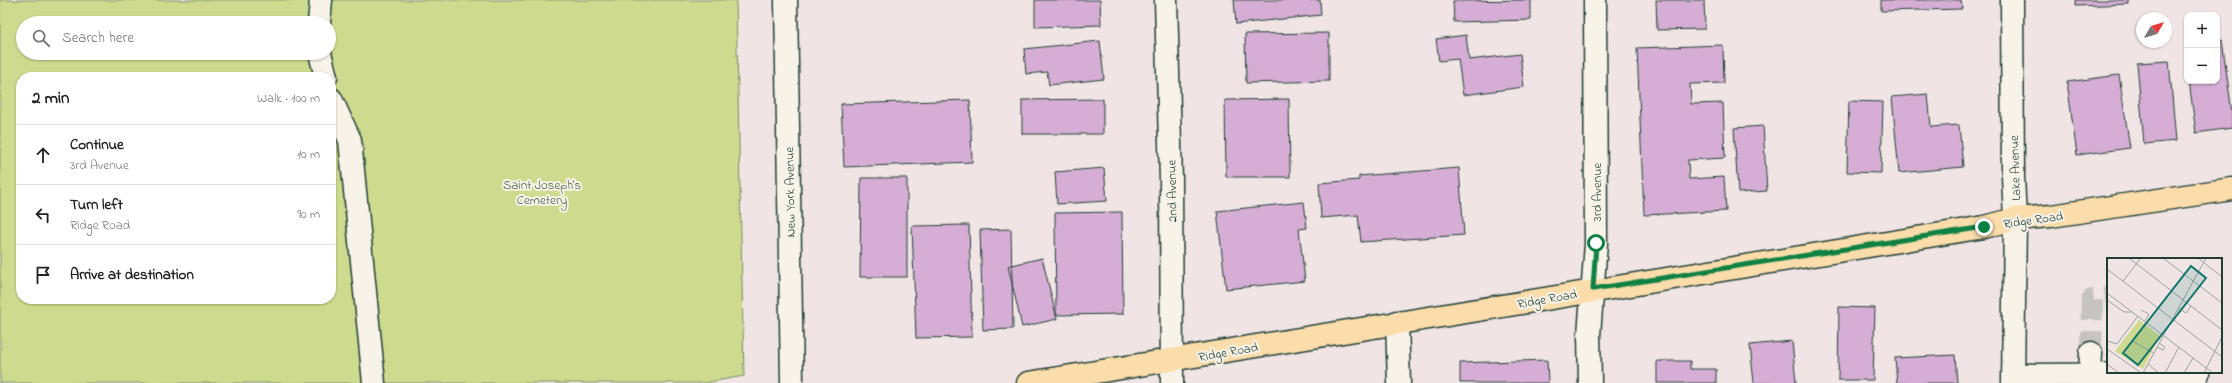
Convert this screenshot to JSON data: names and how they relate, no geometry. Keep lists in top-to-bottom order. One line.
{"streets":{"main road":["Ridge Road"],"street":["Lake Avenue","2nd Avenue","New York Avenue","3rd Avenue"]},"crossings":[["Lake Avenue","Ridge Road"],["2nd Avenue","Ridge Road"],["3rd Avenue","Ridge Road"]],"parks":["Saint Joseph's Cemetery"],"north":"top right","page":{"map_buttons":["+","−"],"search":"Search here","heading":["2 min","Walk · 100 m"],"list":[["Continue","3rd Avenue","10 m"],["Turn left","Ridge Road","90 m"],"Arrive at destination"]}}
